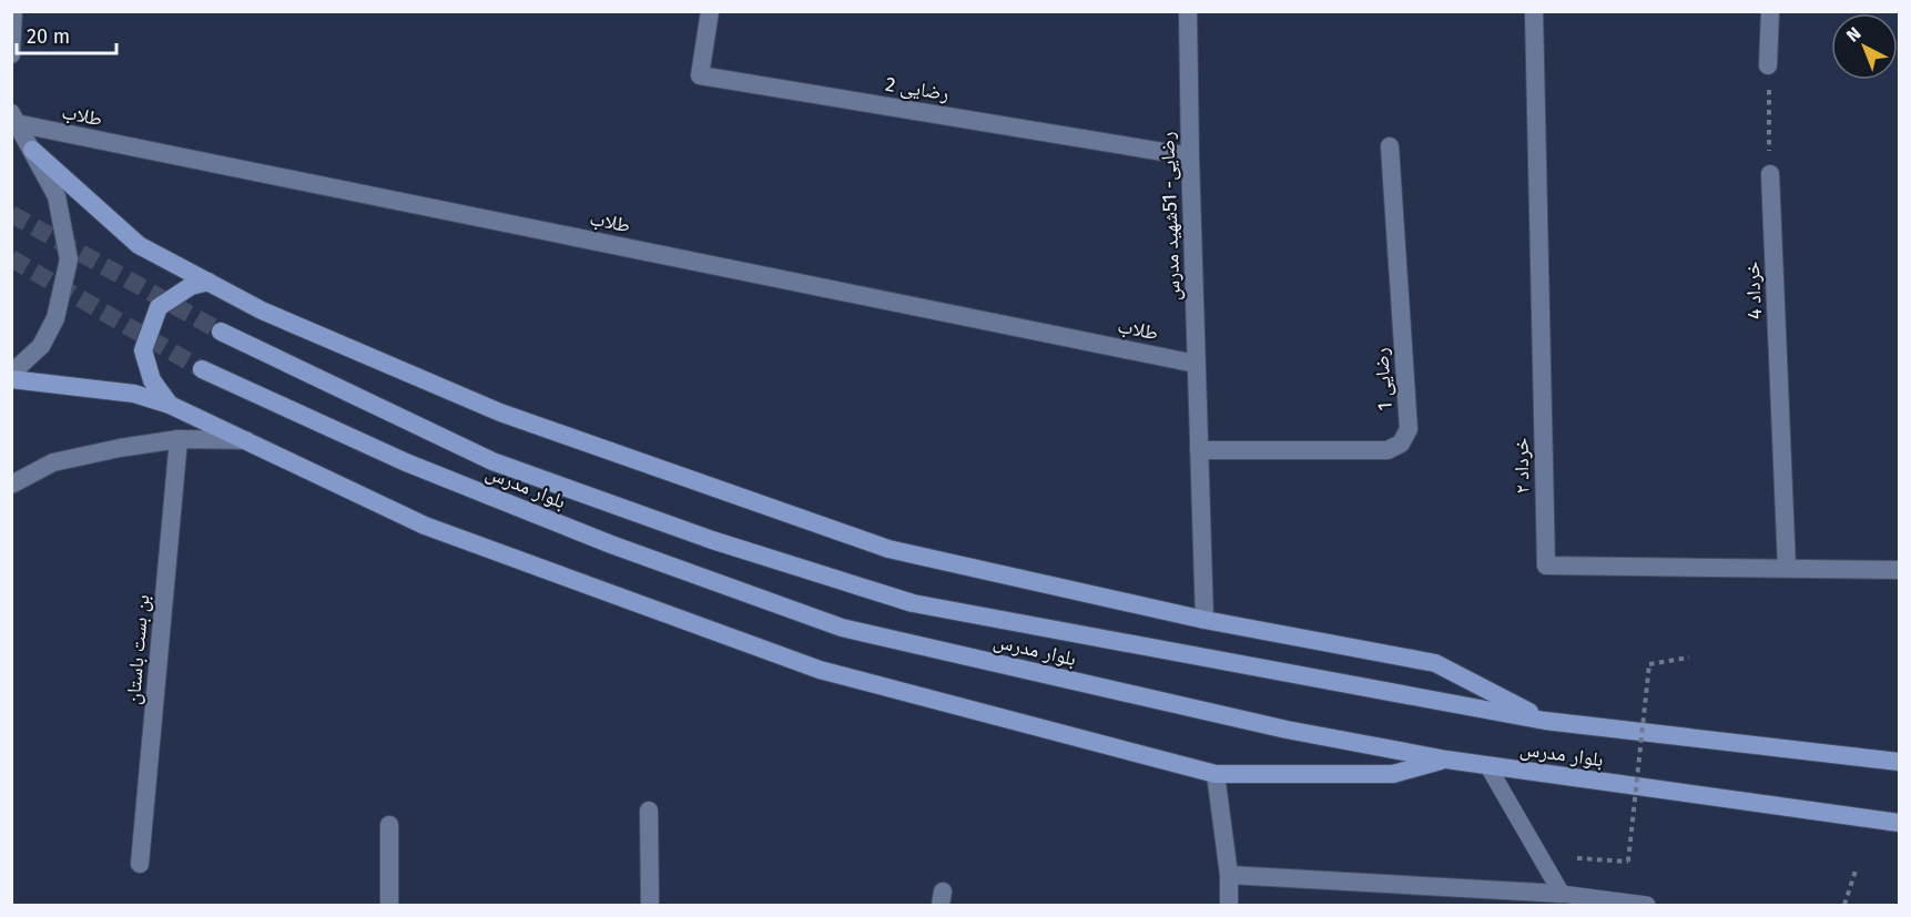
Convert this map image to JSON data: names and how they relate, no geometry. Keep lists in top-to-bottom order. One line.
{"streets":{"main road":["بلوار مدرس"],"street":["رضایی 2","طلاب","رضایی- 51شهید مدرس","خرداد 4","رضایی 1","خرداد ۲","بن بست باستان"]},"crossings":[["رضایی 2","رضایی- 51شهید مدرس"],["طلاب","رضایی- 51شهید مدرس"],["رضایی- 51شهید مدرس","رضایی 1"],["خرداد 4","خرداد ۲"]],"scale_bar":"20 m","north":"top left"}
